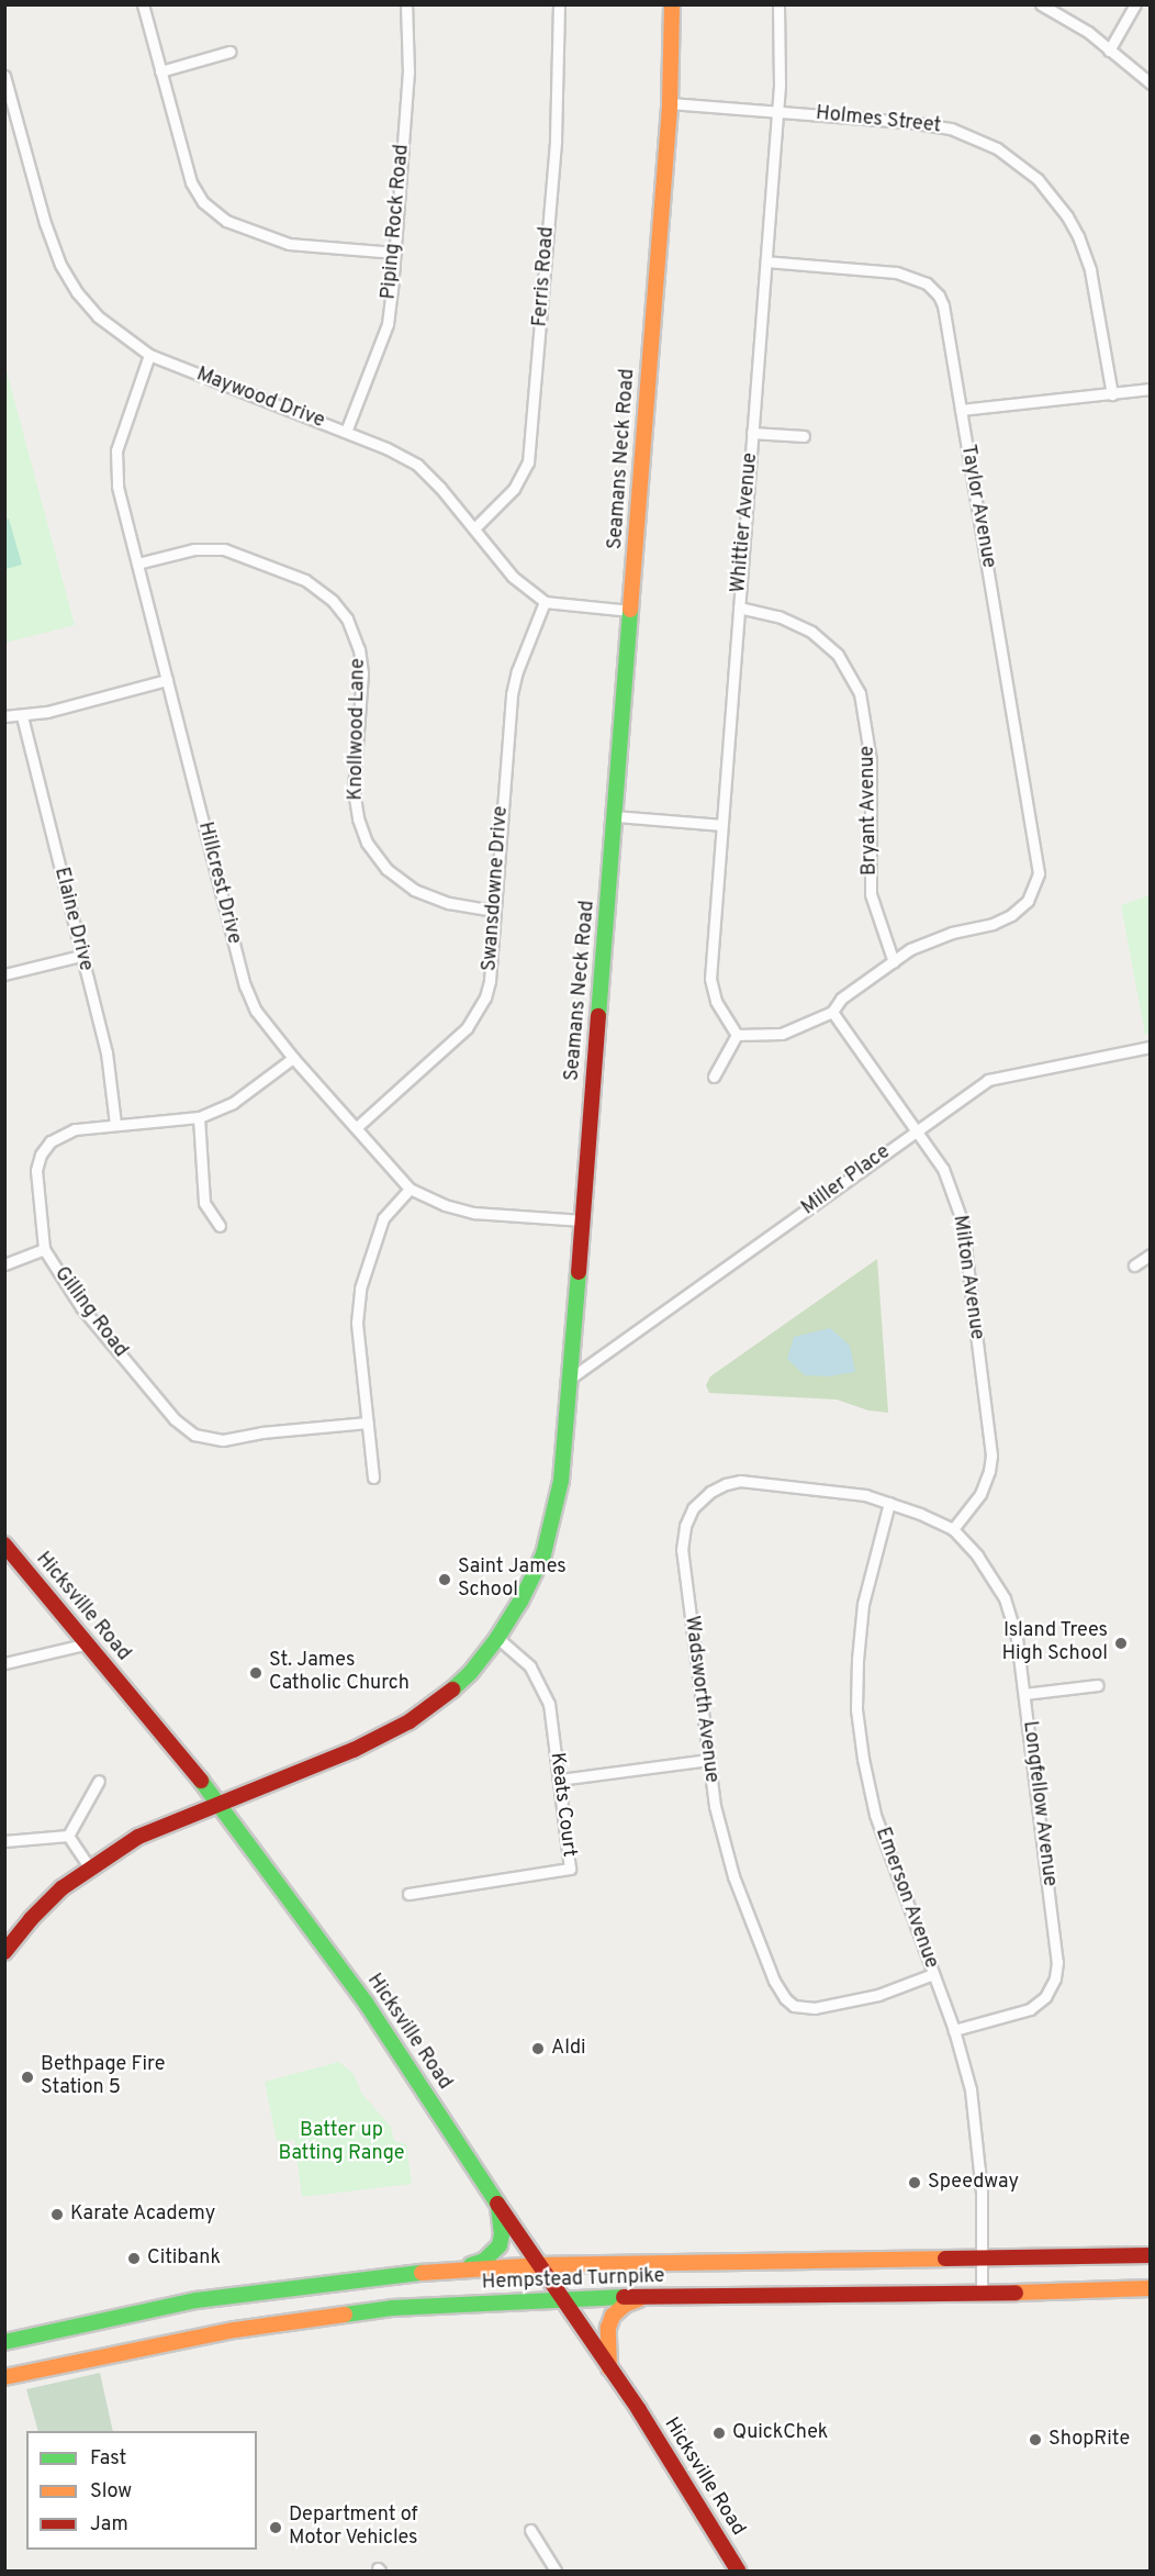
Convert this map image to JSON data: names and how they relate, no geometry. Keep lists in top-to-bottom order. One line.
{"streets":{"main road":["Seamans Neck Road","Hicksville Road","Hempstead Turnpike"],"street":["Holmes Street","Piping Rock Road","Ferris Road","Maywood Drive","Taylor Avenue","Whittier Avenue","Knollwood Lane","Bryant Avenue","Hillcrest Drive","Swansdowne Drive","Elaine Drive","Miller Place","Milton Avenue","Gilling Road","Wadsworth Avenue","Longfellow Avenue","Keats Court","Emerson Avenue"]},"crossings":[["Holmes Street","Seamans Neck Road"],["Holmes Street","Whittier Avenue"],["Piping Rock Road","Maywood Drive"],["Ferris Road","Maywood Drive"],["Maywood Drive","Hillcrest Drive"],["Maywood Drive","Swansdowne Drive"],["Seamans Neck Road","Hillcrest Drive"],["Seamans Neck Road","Miller Place"],["Seamans Neck Road","Hicksville Road"],["Seamans Neck Road","Keats Court"],["Taylor Avenue","Whittier Avenue"],["Taylor Avenue","Bryant Avenue"],["Whittier Avenue","Bryant Avenue"],["Knollwood Lane","Hillcrest Drive"],["Knollwood Lane","Swansdowne Drive"],["Hillcrest Drive","Swansdowne Drive"],["Hillcrest Drive","Gilling Road"],["Elaine Drive","Gilling Road"],["Miller Place","Milton Avenue"],["Milton Avenue","Wadsworth Avenue"],["Milton Avenue","Longfellow Avenue"],["Hicksville Road","Hempstead Turnpike"],["Wadsworth Avenue","Longfellow Avenue"],["Wadsworth Avenue","Emerson Avenue"],["Longfellow Avenue","Emerson Avenue"],["Emerson Avenue","Hempstead Turnpike"]],"parks":["Batter up Batting Range"],"places":["Saint James School","Island Trees High School","St. James Catholic Church","Aldi","Bethpage Fire Station 5","Speedway","Karate Academy","Citibank","QuickChek","ShopRite","Department of Motor Vehicles"],"legend":["Fast","Slow","Jam"]}
